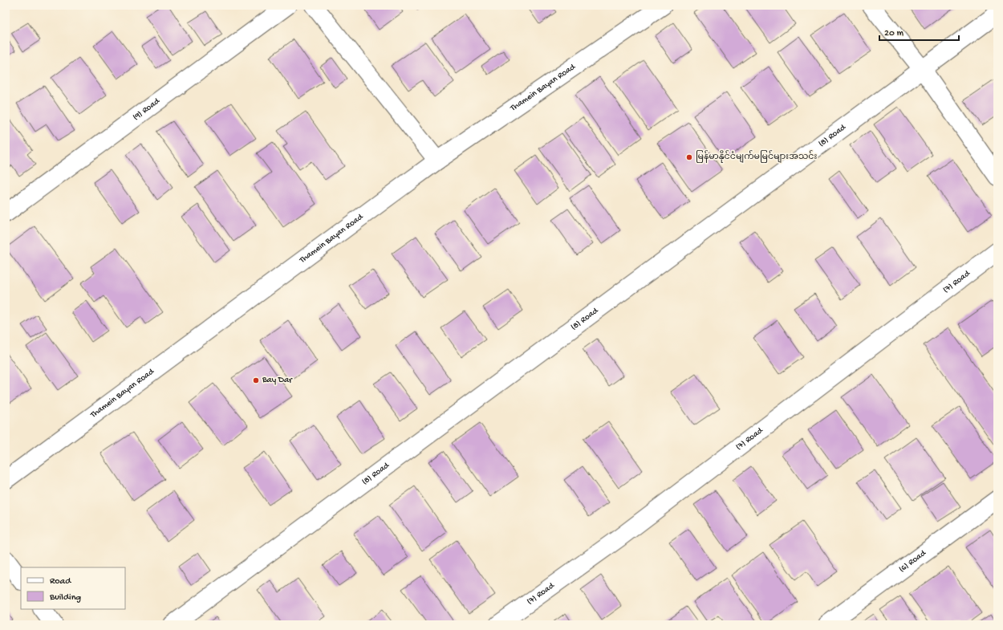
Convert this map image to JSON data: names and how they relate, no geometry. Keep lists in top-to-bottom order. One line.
{"streets":{"street":["Thamein Bayan Road","(9) Road","(8) Road","(7) Road","(6) Road"]},"places":["မြန်မာနိုင်ငံမျက်မမြင်များအသင်း","Bay Dar"],"legend":["Road","Building"],"scale_bar":"20 m"}
